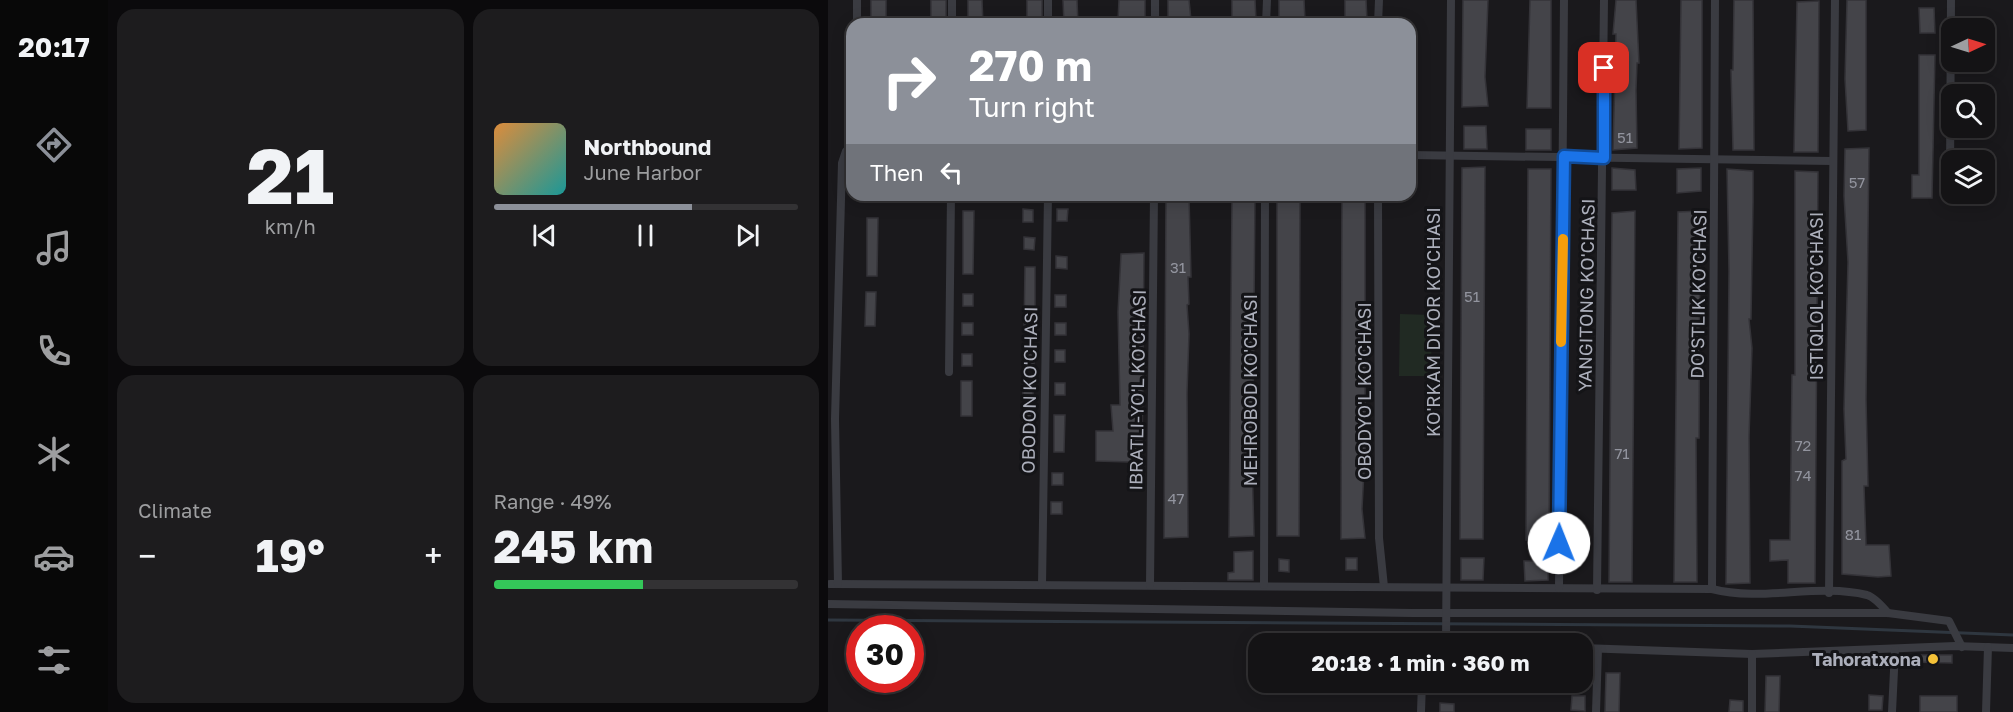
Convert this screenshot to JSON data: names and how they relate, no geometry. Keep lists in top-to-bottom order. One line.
{"streets":{"street":["DO'STLIK KO'CHASI","YANGITONG KO'CHASI","ISTIQLOL KO'CHASI","KO'RKAM DIYOR KO'CHASI","OBODON KO'CHASI","IBRATLI-YO'L KO'CHASI","MEHROBOD KO'CHASI","OBODYO'L KO'CHASI"]},"places":["Tahoratxona"],"house_numbers":["51","57","31","51","72","71","74","47","81"],"north":"right","page":{"tabs":"20:17","tile":[["21","km/h"],"Climate",["Range · 49%","245 km"]],"turn":["270 m","Turn right"],"song":["Northbound","June Harbor"],"then":"Then","heat":["−","19°","+"],"limit":"30","trip":"20:18 · 1 min · 360 m"}}
